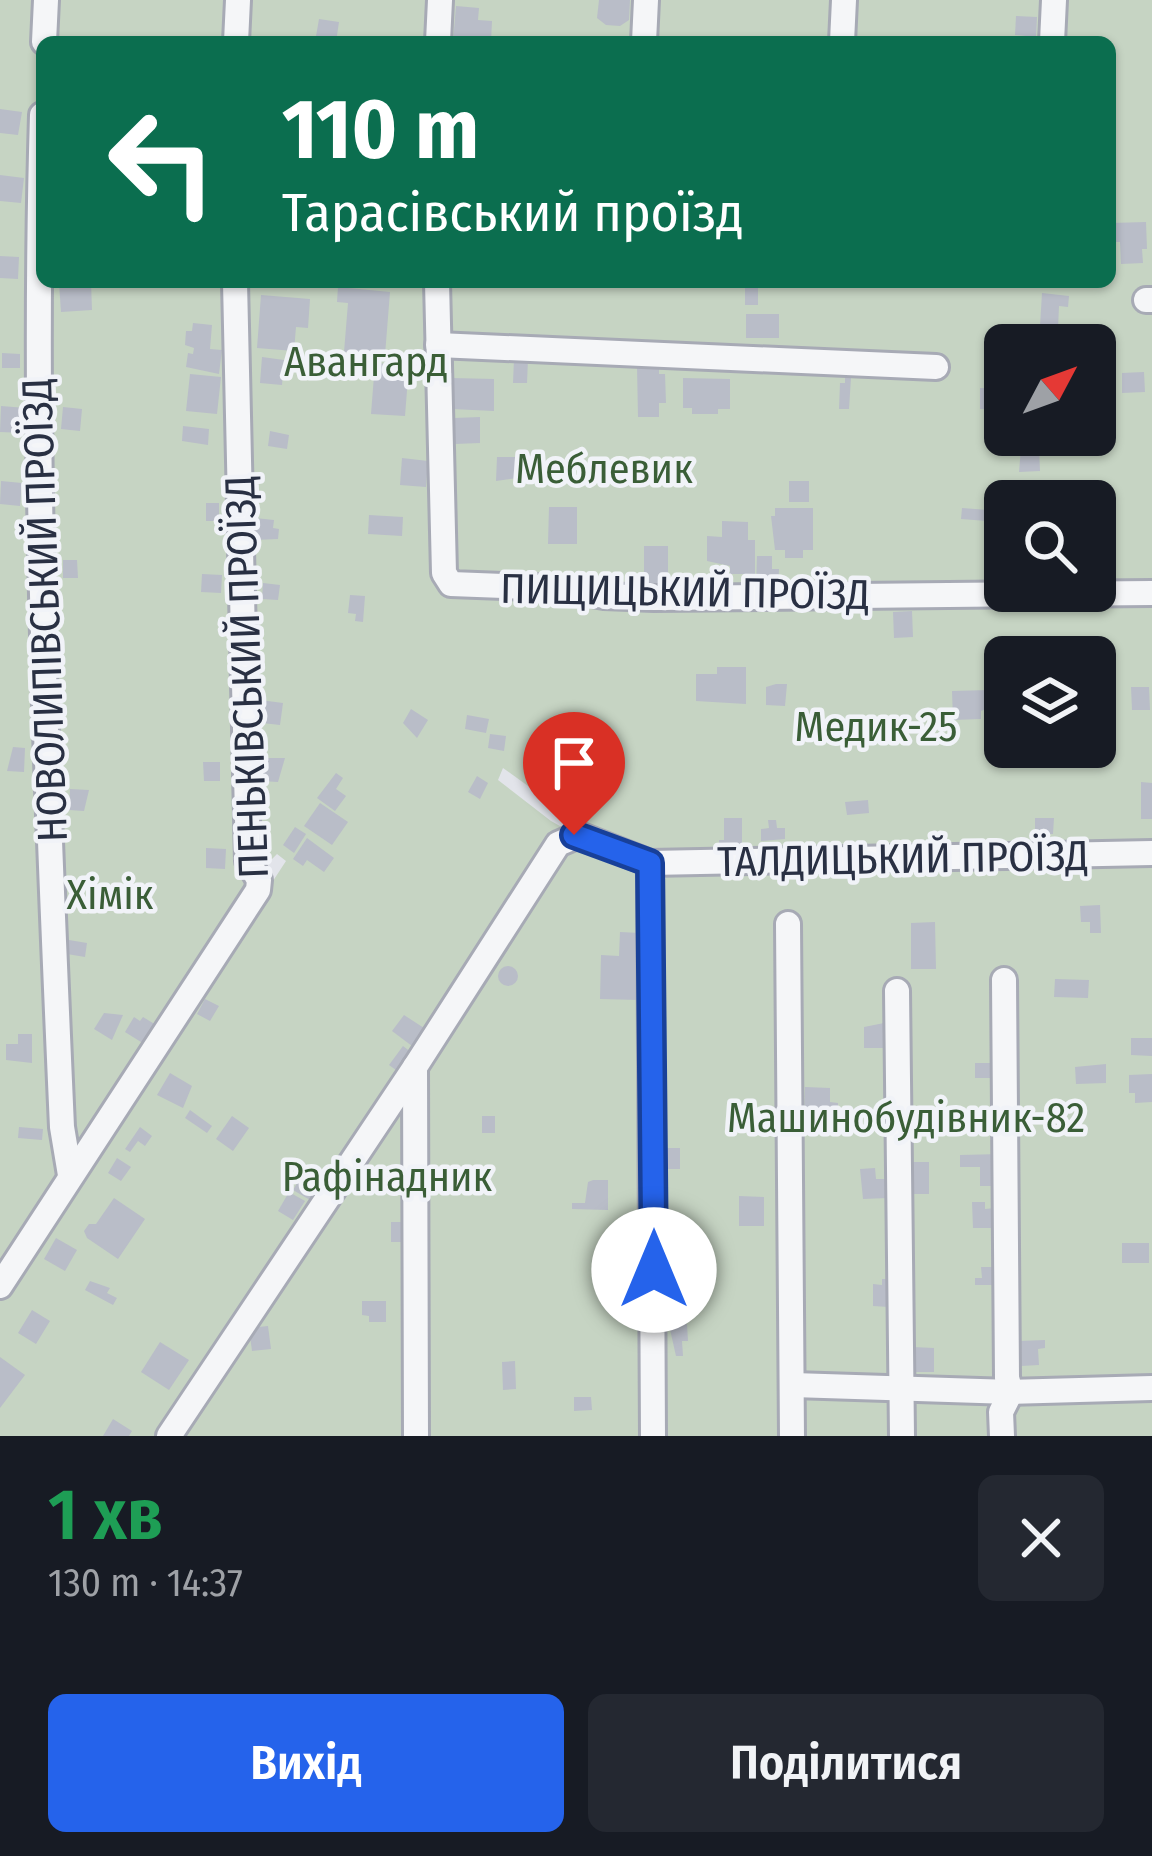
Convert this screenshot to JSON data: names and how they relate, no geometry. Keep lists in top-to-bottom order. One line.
{"streets":{"lane":["ПИЩИЦЬКИЙ ПРОЇЗД","НОВОЛИПІВСЬКИЙ ПРОЇЗД","ПЕНЬКІВСЬКИЙ ПРОЇЗД","ТАЛДИЦЬКИЙ ПРОЇЗД"]},"crossings":[["НОВОЛИПІВСЬКИЙ ПРОЇЗД","ПЕНЬКІВСЬКИЙ ПРОЇЗД"]],"parks":["Авангард","Меблевик","Медик-25","Хімік","Машинобудівник-82","Рафінадник"],"north":"top right","page":{"turn":["110 m","Тарасівський проїзд"],"heading":["1 хв","130 m · 14:37"],"buttons":["Вихід","Поділитися"]}}
